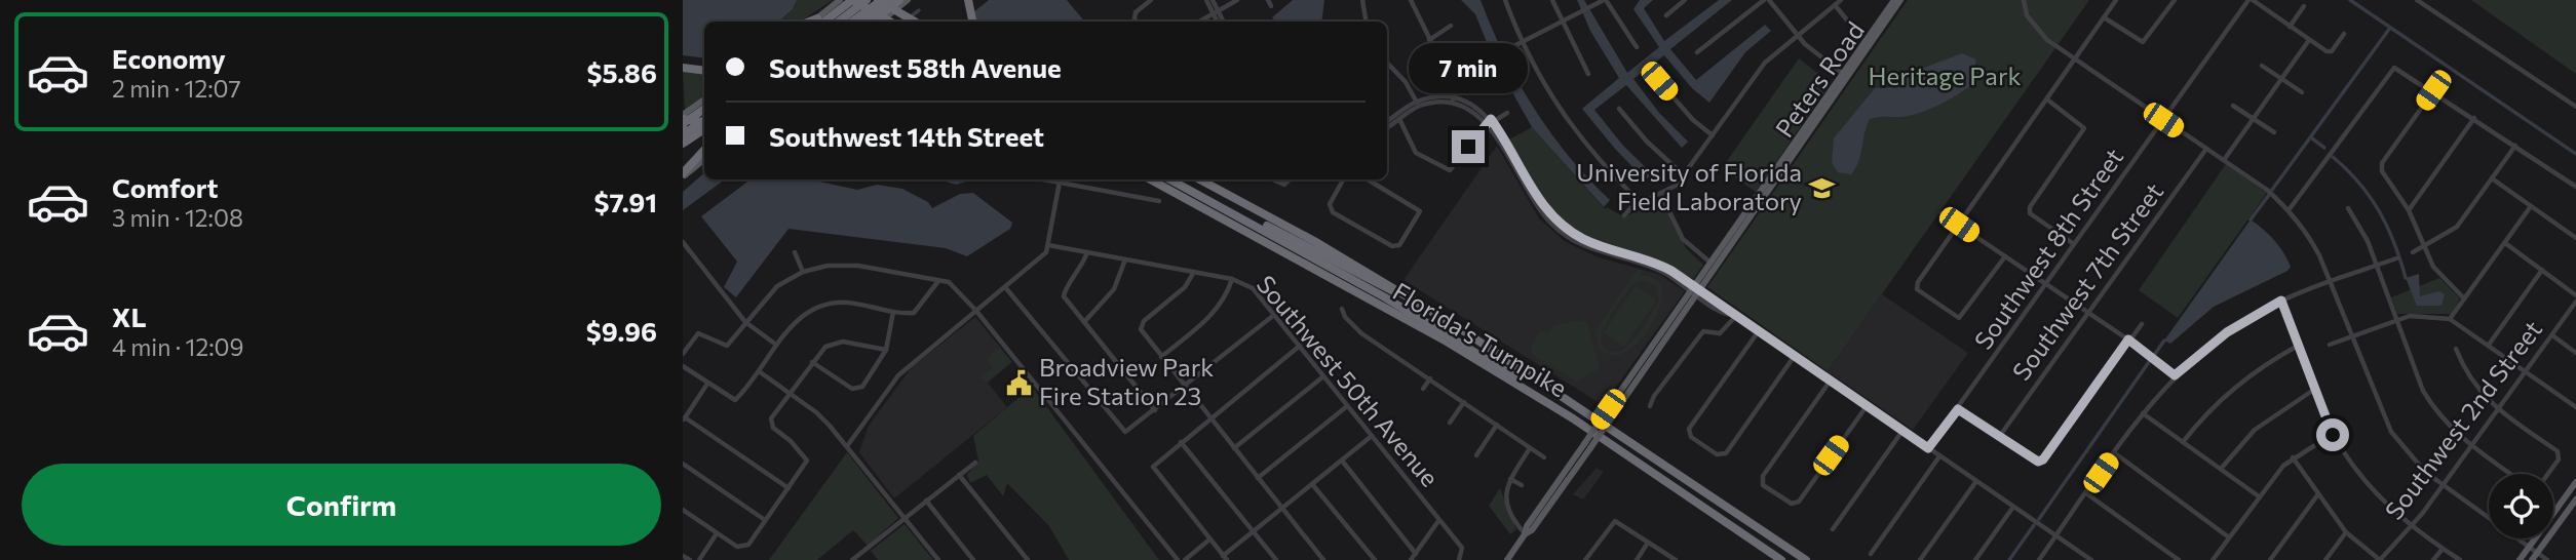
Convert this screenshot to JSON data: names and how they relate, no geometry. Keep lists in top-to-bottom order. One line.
{"streets":{"highway":["Florida's Turnpike"],"main road":["Peters Road"],"street":["Southwest 8th Street","Southwest 7th Street","Southwest 50th Avenue","Southwest 2nd Street"]},"parks":["Heritage Park"],"places":{"school or university":["University of Florida Field Laboratory"],"public building":["Broadview Park Fire Station 23"]},"page":{"list":[{"name":"Economy","note":"2 min · 12:07","value":"$5.86"},{"name":"Comfort","note":"3 min · 12:08","value":"$7.91"},{"name":"XL","note":"4 min · 12:09","value":"$9.96"}],"banner":["Southwest 58th Avenue","Southwest 14th Street"],"bubble":"7 min","buttons":"Confirm"}}
